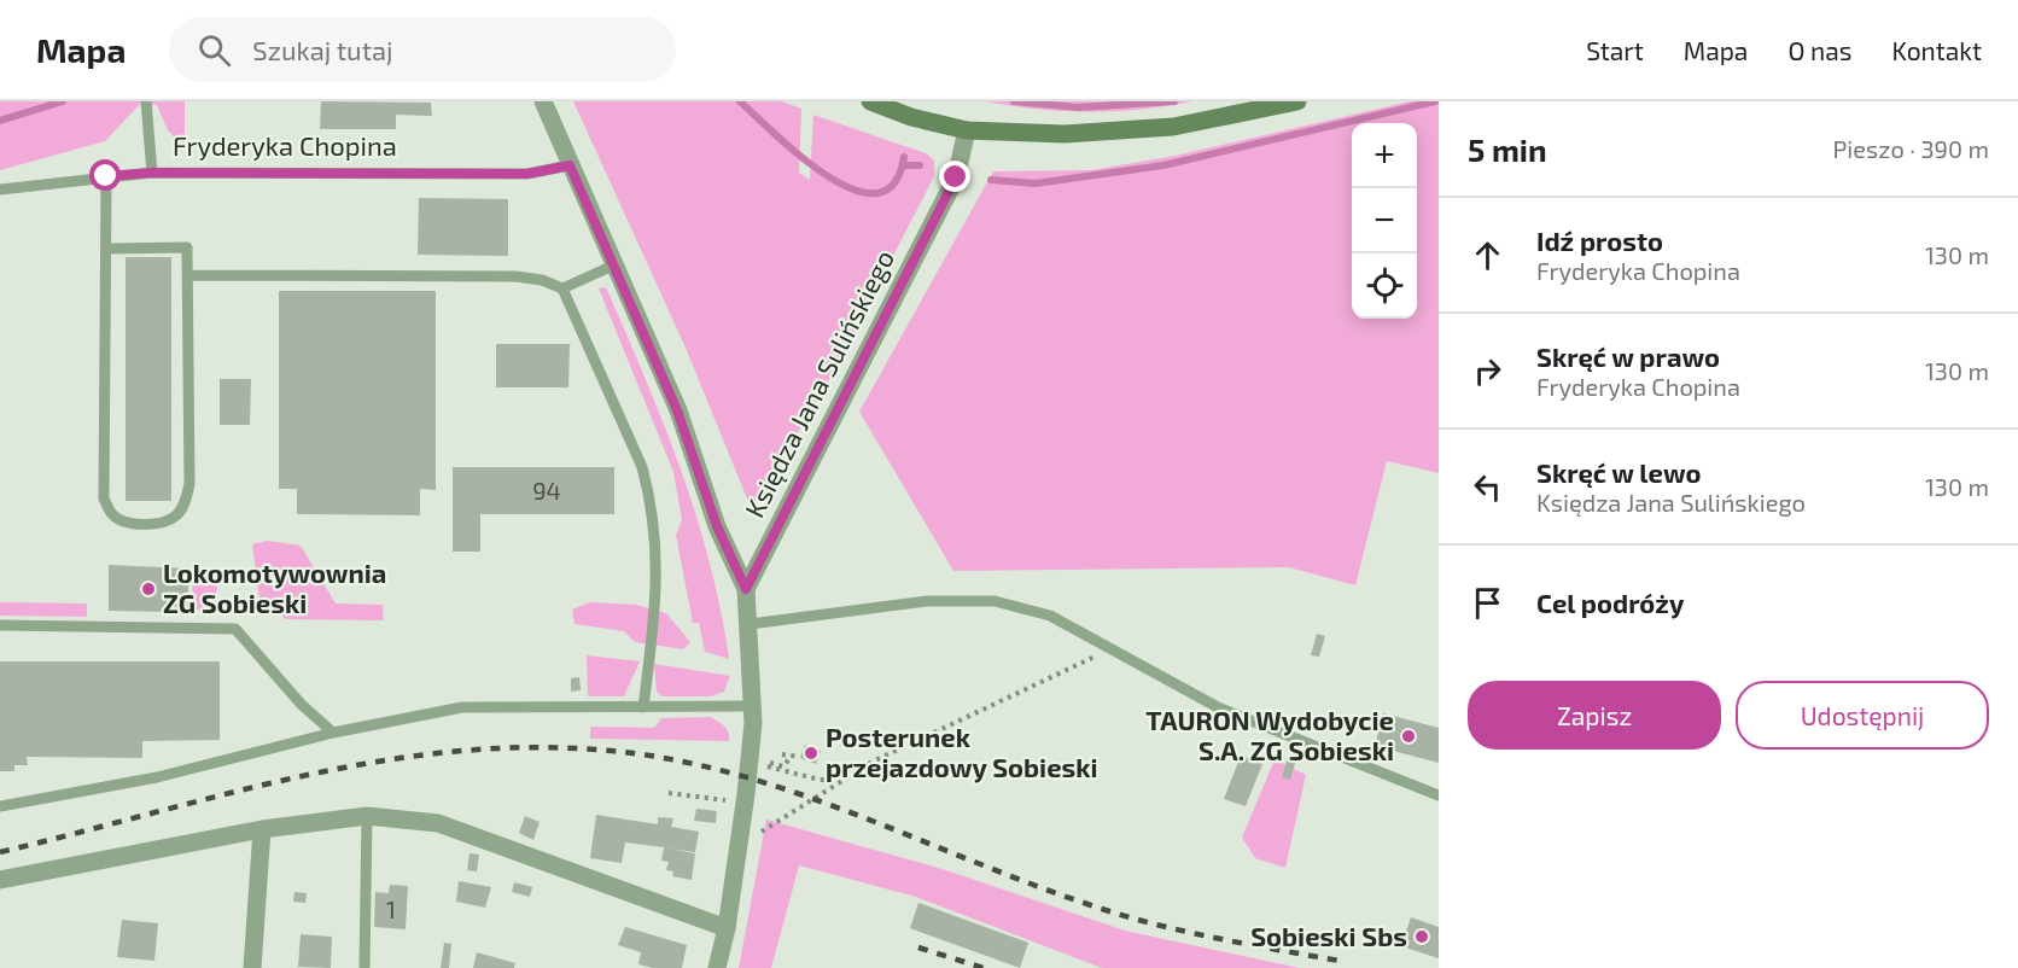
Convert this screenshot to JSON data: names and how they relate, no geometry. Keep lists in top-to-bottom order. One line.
{"streets":{"street":["Księdza Jana Sulińskiego"],"lane":["Fryderyka Chopina"]},"places":["Lokomotywownia ZG Sobieski","TAURON Wydobycie S.A. ZG Sobieski","Posterunek przejazdowy Sobieski","Sobieski Sbs"],"house_numbers":["94","1"],"page":{"header":"Mapa","search":"Szukaj tutaj","nav":["Start","Mapa","O nas","Kontakt"],"heading":["5 min","Pieszo · 390 m"],"map_buttons":["+","−"],"list":[["Idź prosto","Fryderyka Chopina","130 m"],["Skręć w prawo","Fryderyka Chopina","130 m"],["Skręć w lewo","Księdza Jana Sulińskiego","130 m"],"Cel podróży"],"buttons":["Zapisz","Udostępnij"]}}
